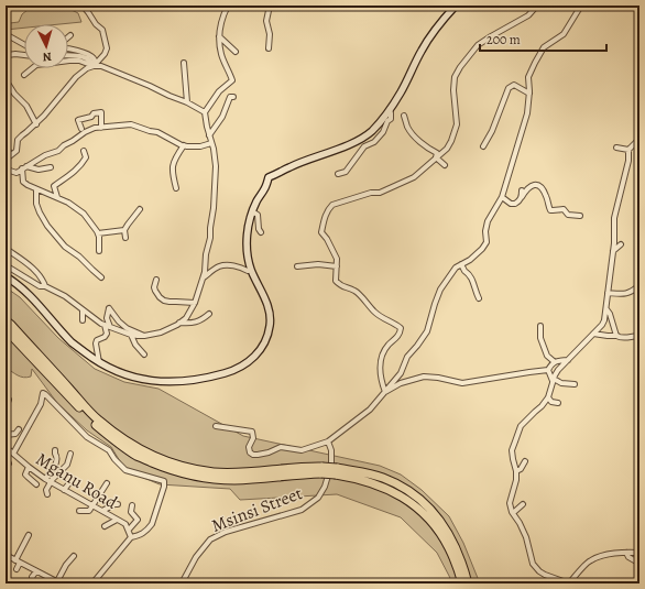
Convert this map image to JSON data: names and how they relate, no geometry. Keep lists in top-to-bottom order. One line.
{"streets":{"street":["Mganu Road","Msinsi Street"]},"scale_bar":"200 m","north":"bottom"}
